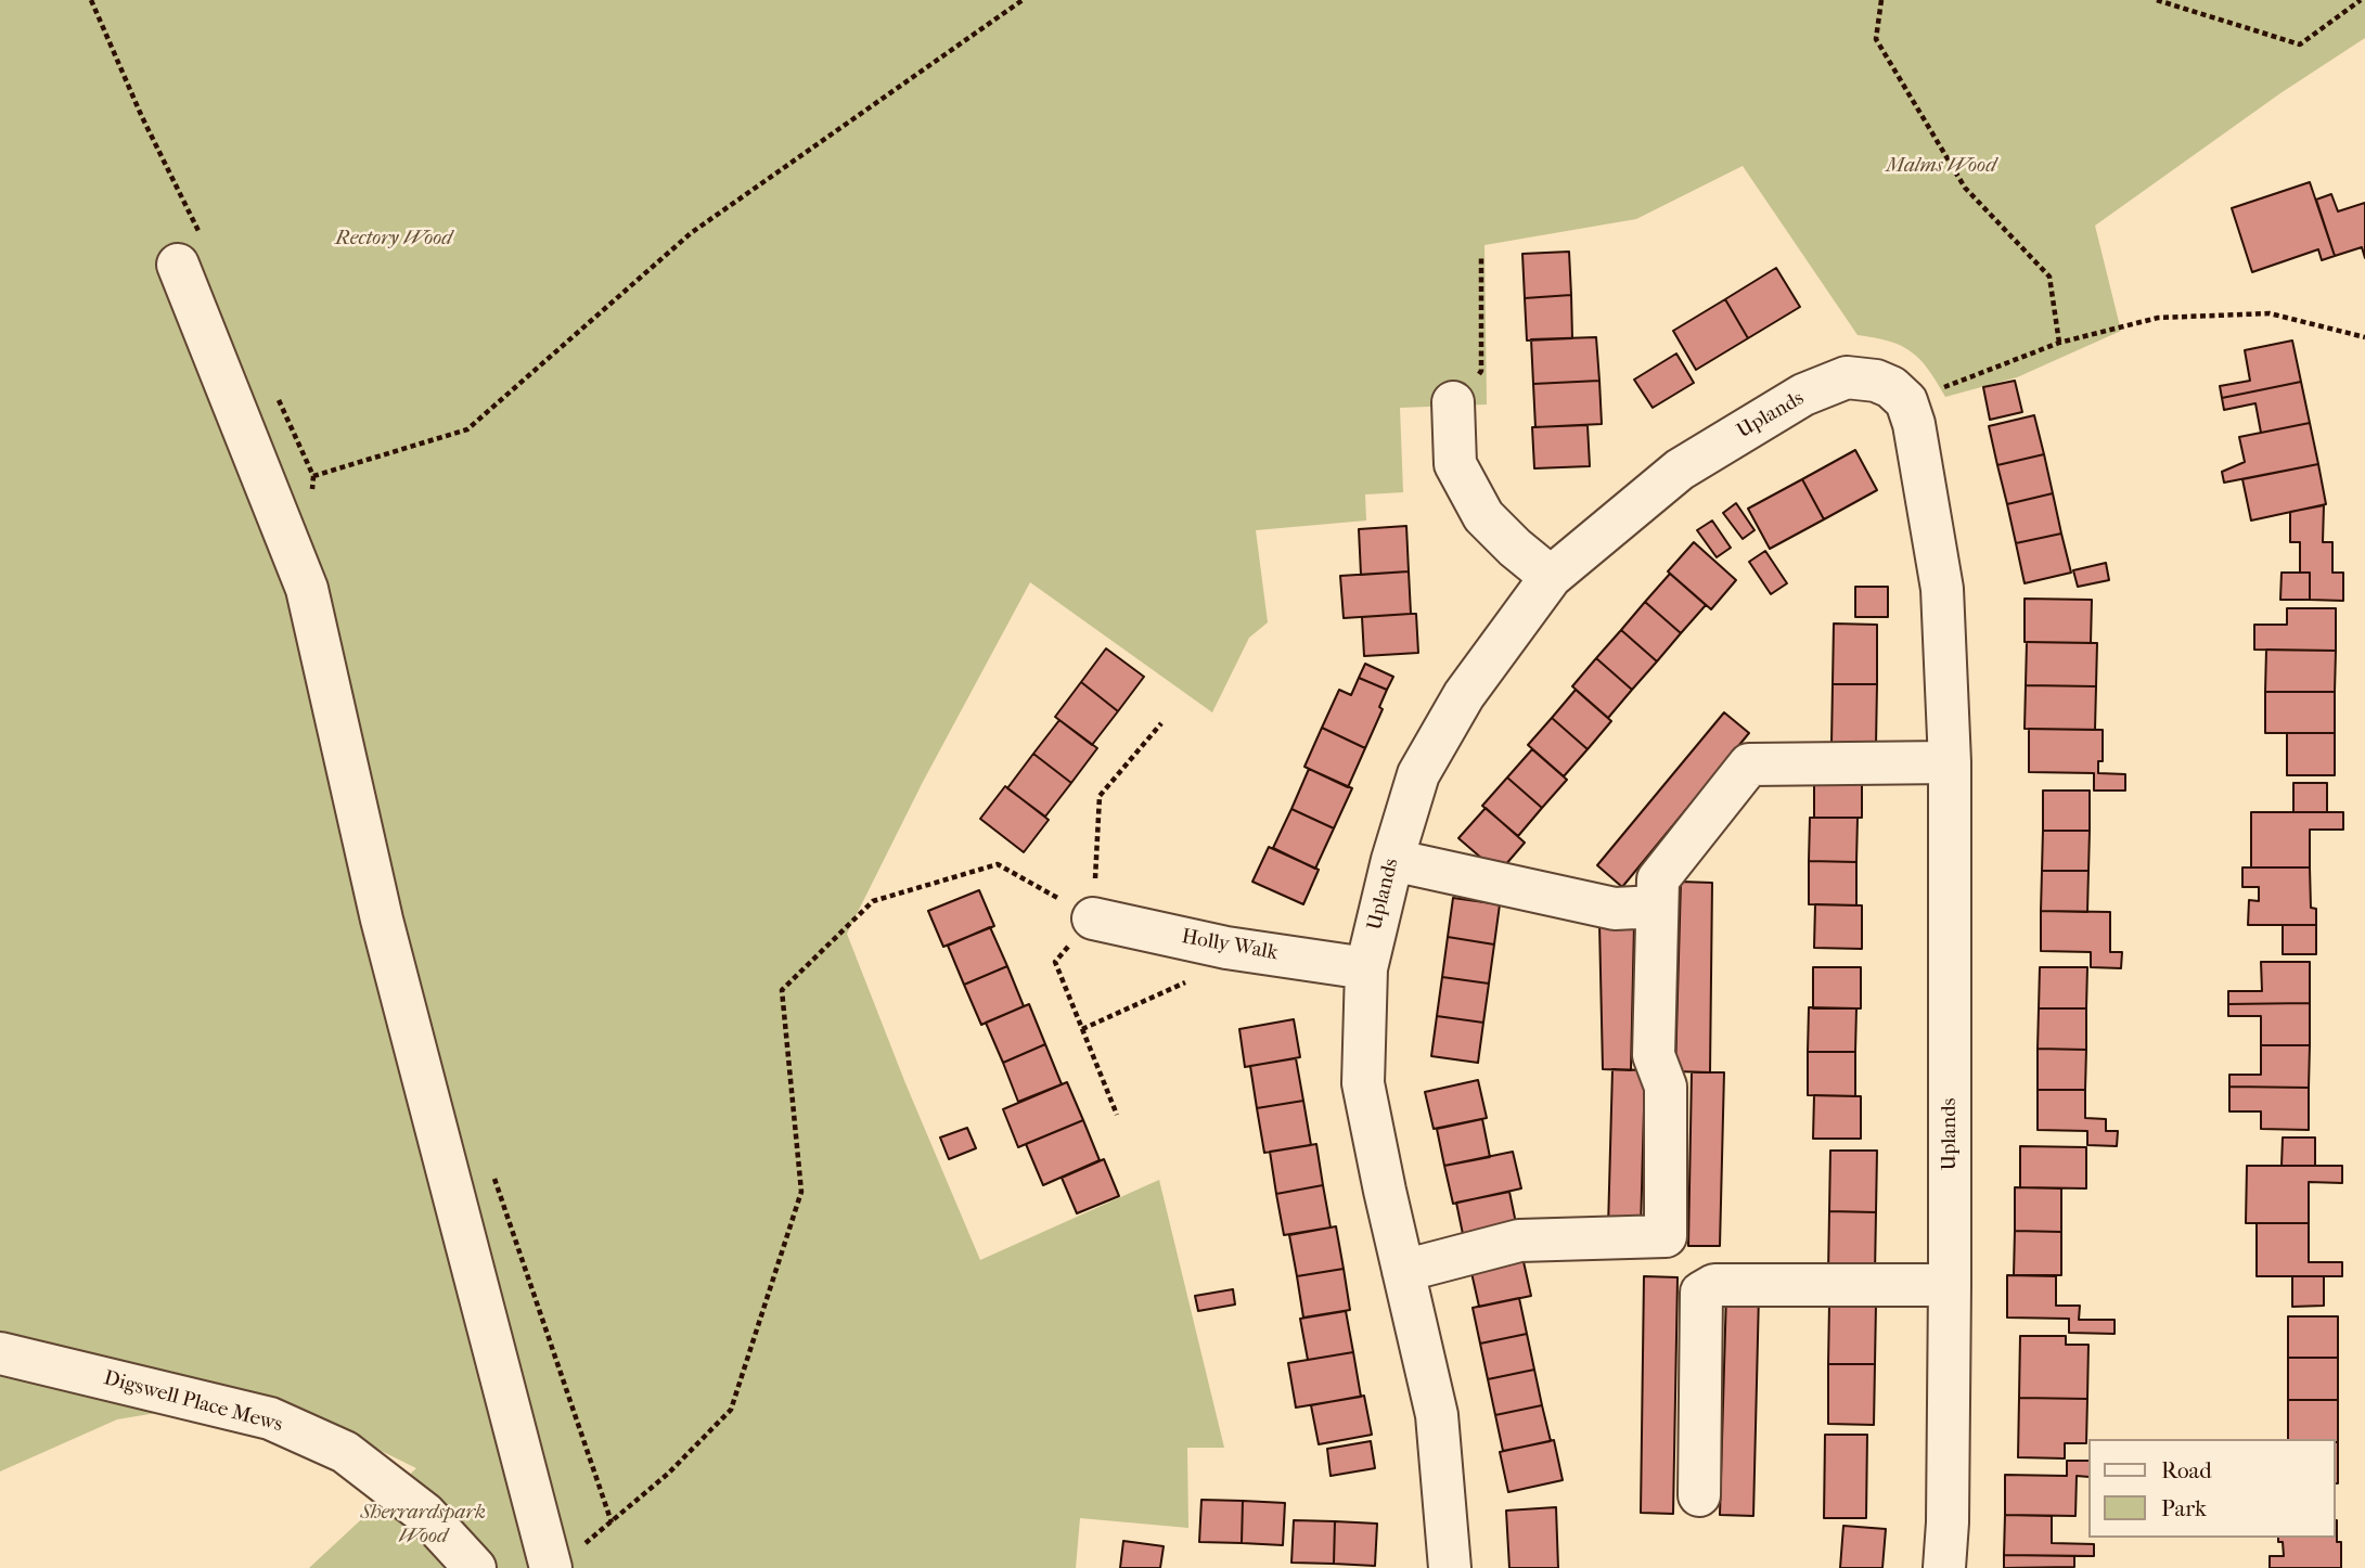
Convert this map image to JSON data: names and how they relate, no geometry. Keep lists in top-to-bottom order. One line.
{"streets":{"street":["Uplands","Holly Walk","Digswell Place Mews"]},"crossings":[["Uplands","Holly Walk"]],"parks":["Malms Wood","Rectory Wood","Sherrardspark Wood"],"legend":["Road","Park"]}
